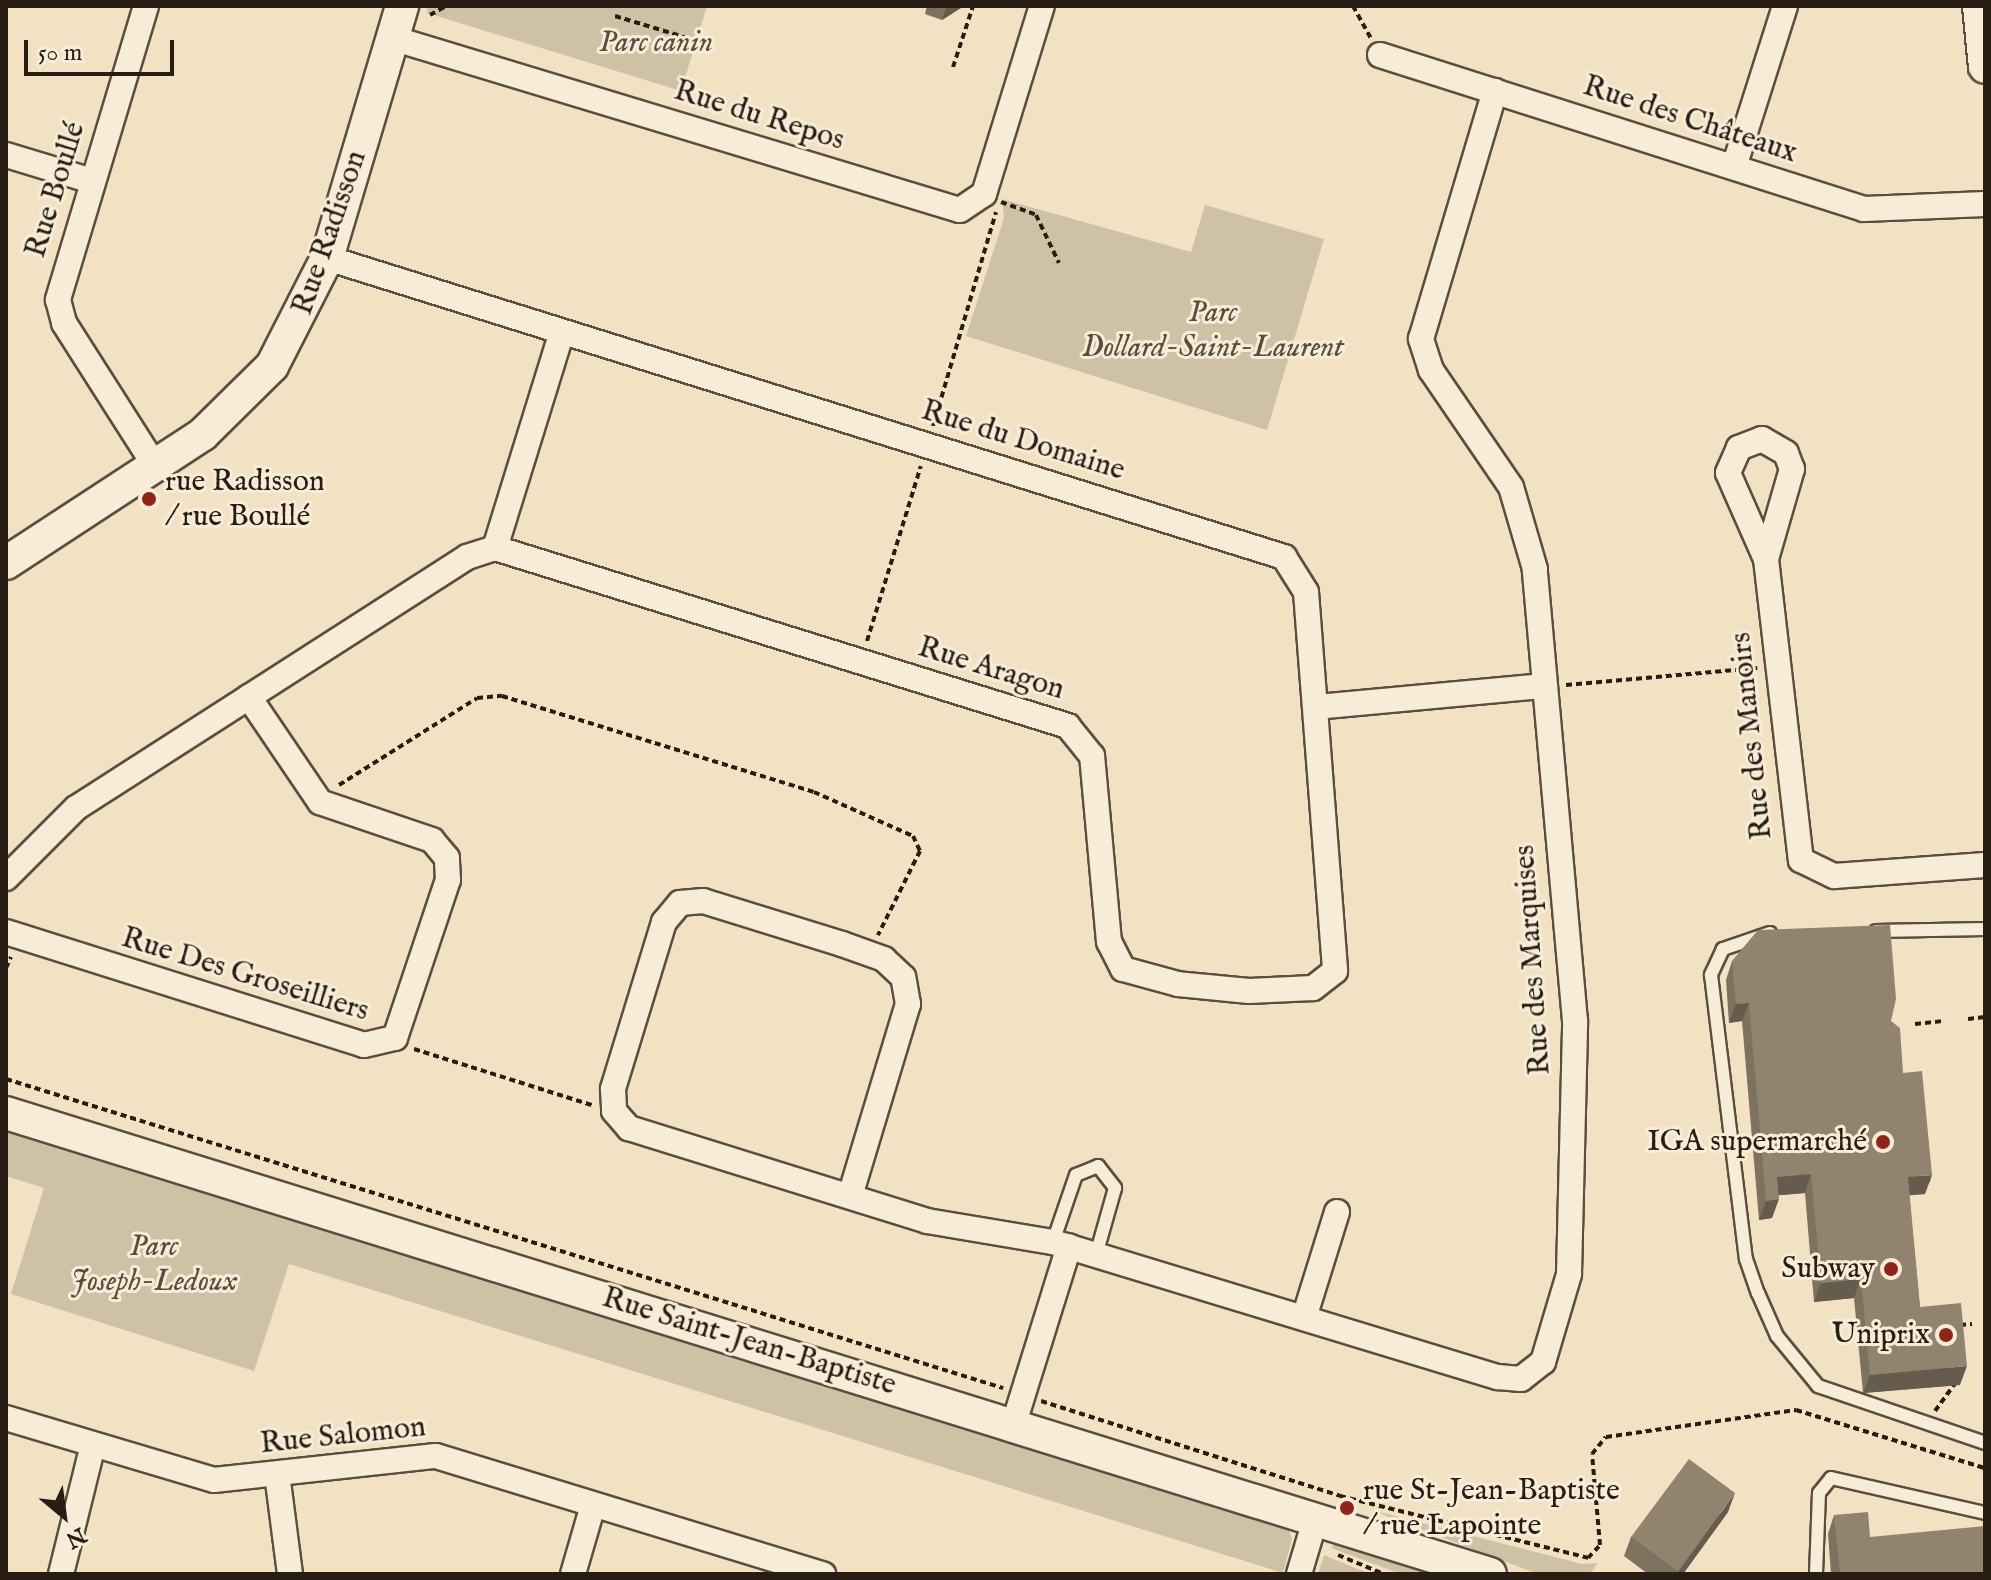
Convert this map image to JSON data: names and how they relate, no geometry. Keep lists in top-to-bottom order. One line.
{"streets":{"street":["Rue du Repos","Rue des Châteaux","Rue Boullé","Rue Radisson","Rue du Domaine","Rue Aragon","Rue des Manoirs","Rue des Marquises","Rue Des Groseilliers","Rue Saint-Jean-Baptiste","Rue Salomon"]},"crossings":[["Rue du Repos","Rue Radisson"],["Rue des Châteaux","Rue des Marquises"],["Rue Boullé","Rue Radisson"],["Rue Radisson","Rue du Domaine"],["Rue du Domaine","Rue Aragon"]],"parks":["Parc canin","Parc Dollard-Saint-Laurent","Parc Joseph-Ledoux"],"places":["rue Radisson / rue Boullé","IGA supermarché","Subway","Uniprix","rue St-Jean-Baptiste / rue Lapointe"],"scale_bar":"50 m","north":"bottom right"}
